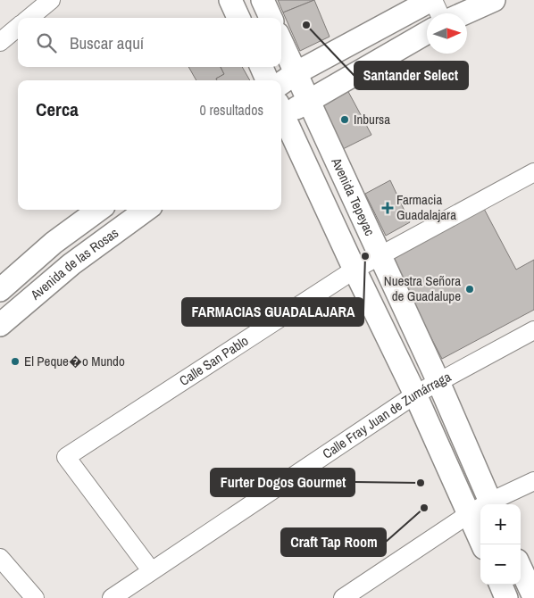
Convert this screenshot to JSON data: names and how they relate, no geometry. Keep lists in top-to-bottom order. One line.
{"streets":{"street":["Avenida Tepeyac","Avenida de las Rosas","Calle San Pablo","Calle Fray Juan de Zumárraga"]},"crossings":[["Avenida Tepeyac","Calle San Pablo"],["Avenida Tepeyac","Calle Fray Juan de Zumárraga"],["Calle San Pablo","Calle Fray Juan de Zumárraga"]],"places":{"other":["Santander Select","Inbursa","FARMACIAS GUADALAJARA","Nuestra Señora de Guadalupe","El Peque�o Mundo","Furter Dogos Gourmet","Craft Tap Room"],"health":["Farmacia Guadalajara"]},"north":"right","page":{"search":"Buscar aquí","heading":["Cerca","0 resultados"],"map_buttons":["+","−"]}}
